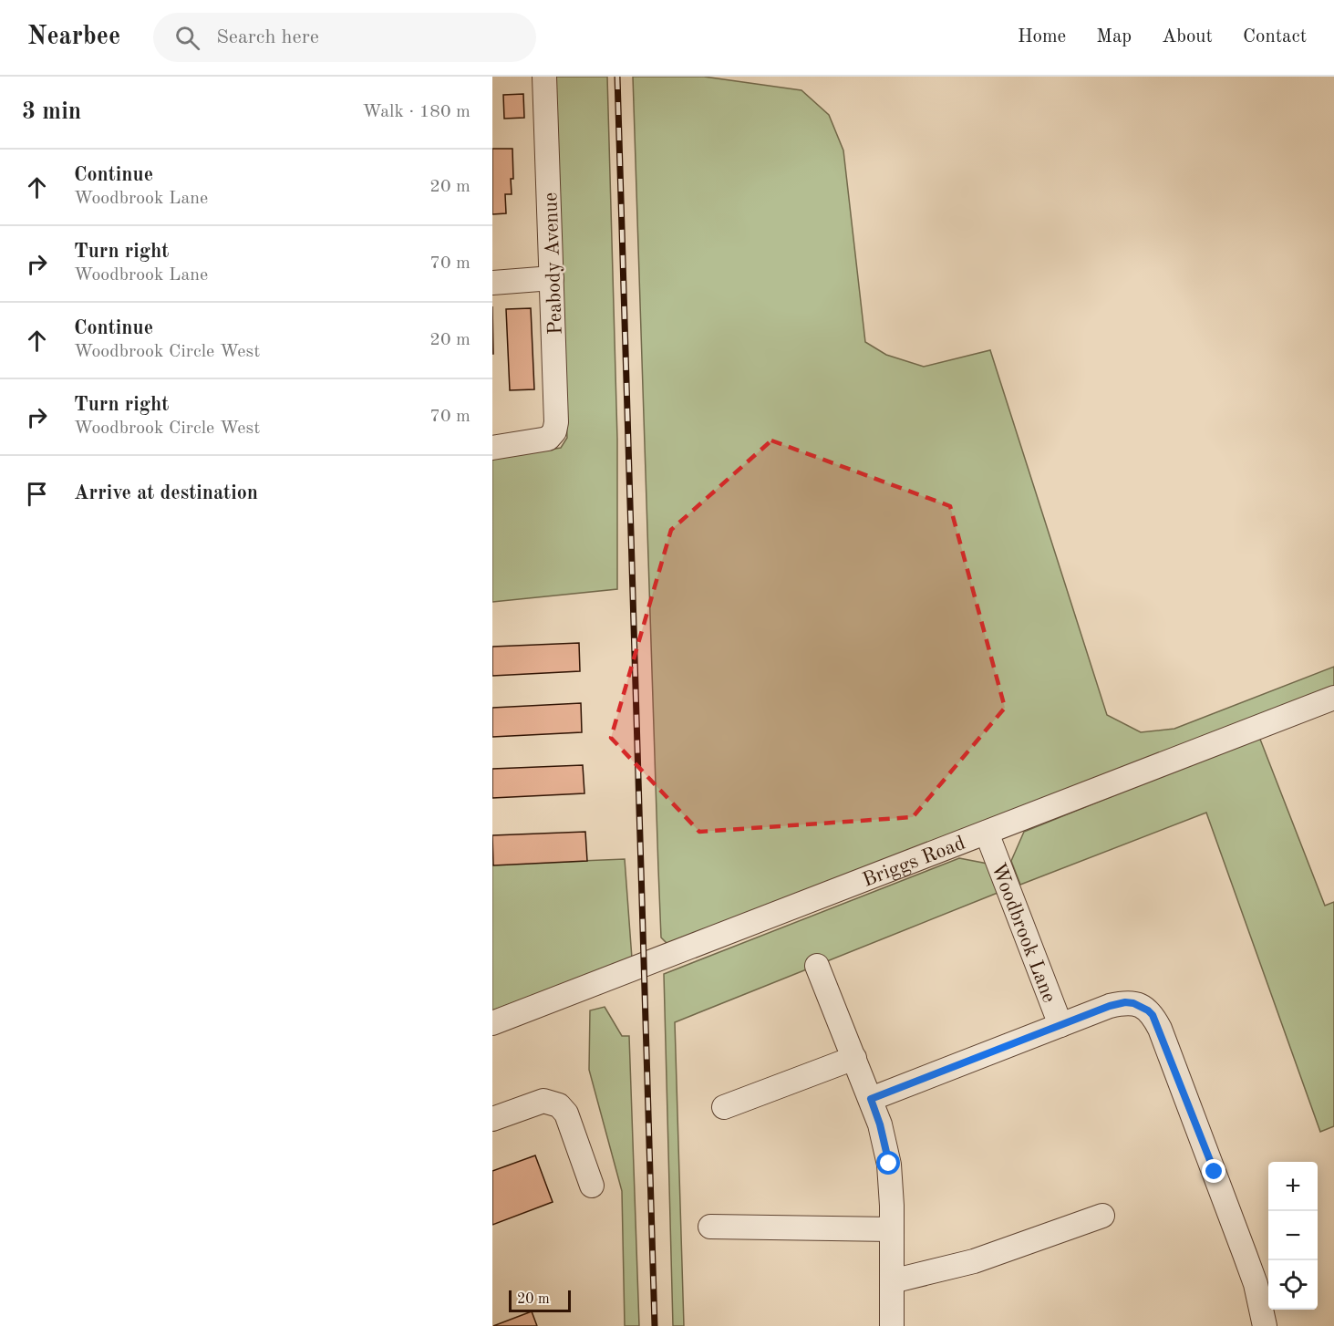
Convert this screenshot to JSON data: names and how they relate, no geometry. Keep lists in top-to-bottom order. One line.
{"streets":{"street":["Peabody Avenue","Briggs Road","Woodbrook Lane"]},"crossings":[["Briggs Road","Woodbrook Lane"]],"scale_bar":"20 m","page":{"header":"Nearbee","search":"Search here","nav":["Home","Map","About","Contact"],"heading":["3 min","Walk · 180 m"],"list":[["Continue","Woodbrook Lane","20 m"],["Turn right","Woodbrook Lane","70 m"],["Continue","Woodbrook Circle West","20 m"],["Turn right","Woodbrook Circle West","70 m"],"Arrive at destination"],"map_buttons":["+","−"],"scale":"20 m"}}
